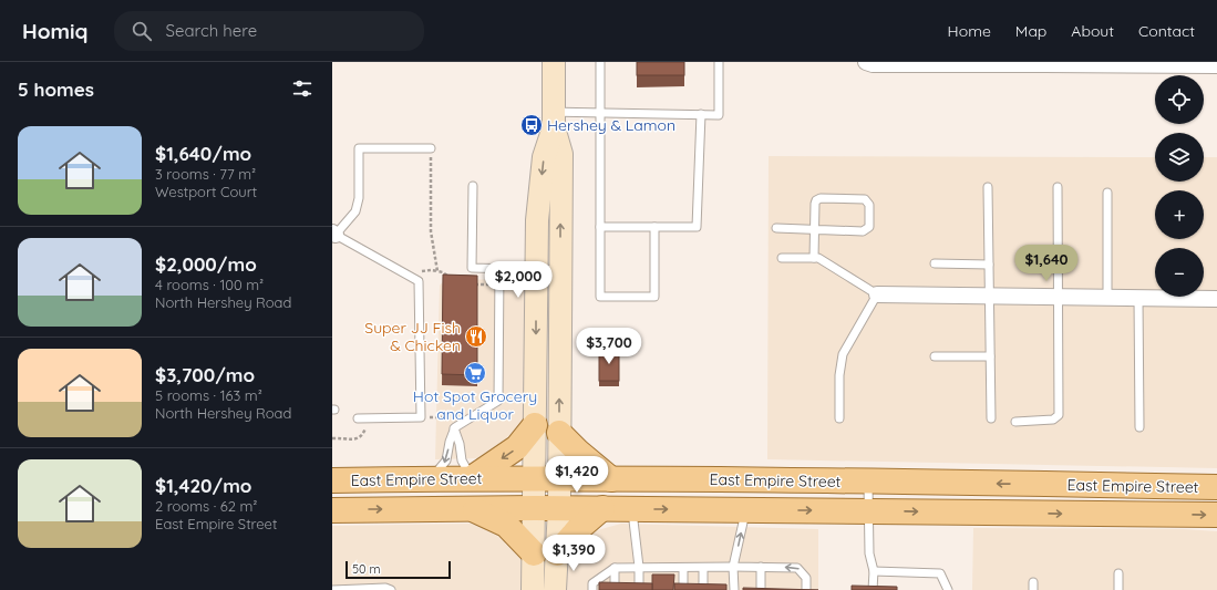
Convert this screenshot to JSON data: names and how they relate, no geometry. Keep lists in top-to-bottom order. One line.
{"streets":{"main road":["East Empire Street"]},"places":{"bus stop":["Hershey & Lamon"],"restaurant":["Super JJ Fish & Chicken"],"supermarket":["Hot Spot Grocery and Liquor"]},"scale_bar":"50 m","page":{"header":"Homiq","search":"Search here","nav":["Home","Map","About","Contact"],"heading":"5 homes","map_buttons":["+","−"],"list":[{"name":"$1,640/mo","note":"3 rooms · 77 m² · Westport Court"},{"name":"$2,000/mo","note":"4 rooms · 100 m² · North Hershey Road"},{"name":"$3,700/mo","note":"5 rooms · 163 m² · North Hershey Road"},{"name":"$1,420/mo","note":"2 rooms · 62 m² · East Empire Street"}],"price":["$1,640","$2,000","$3,700","$1,420","$1,390"],"scale":"50 m"}}
